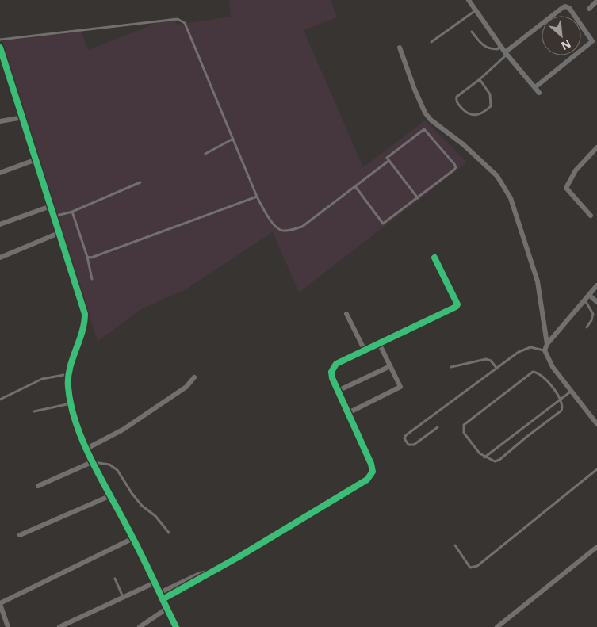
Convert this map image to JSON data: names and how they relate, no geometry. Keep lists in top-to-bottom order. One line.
{"north":"bottom right"}
